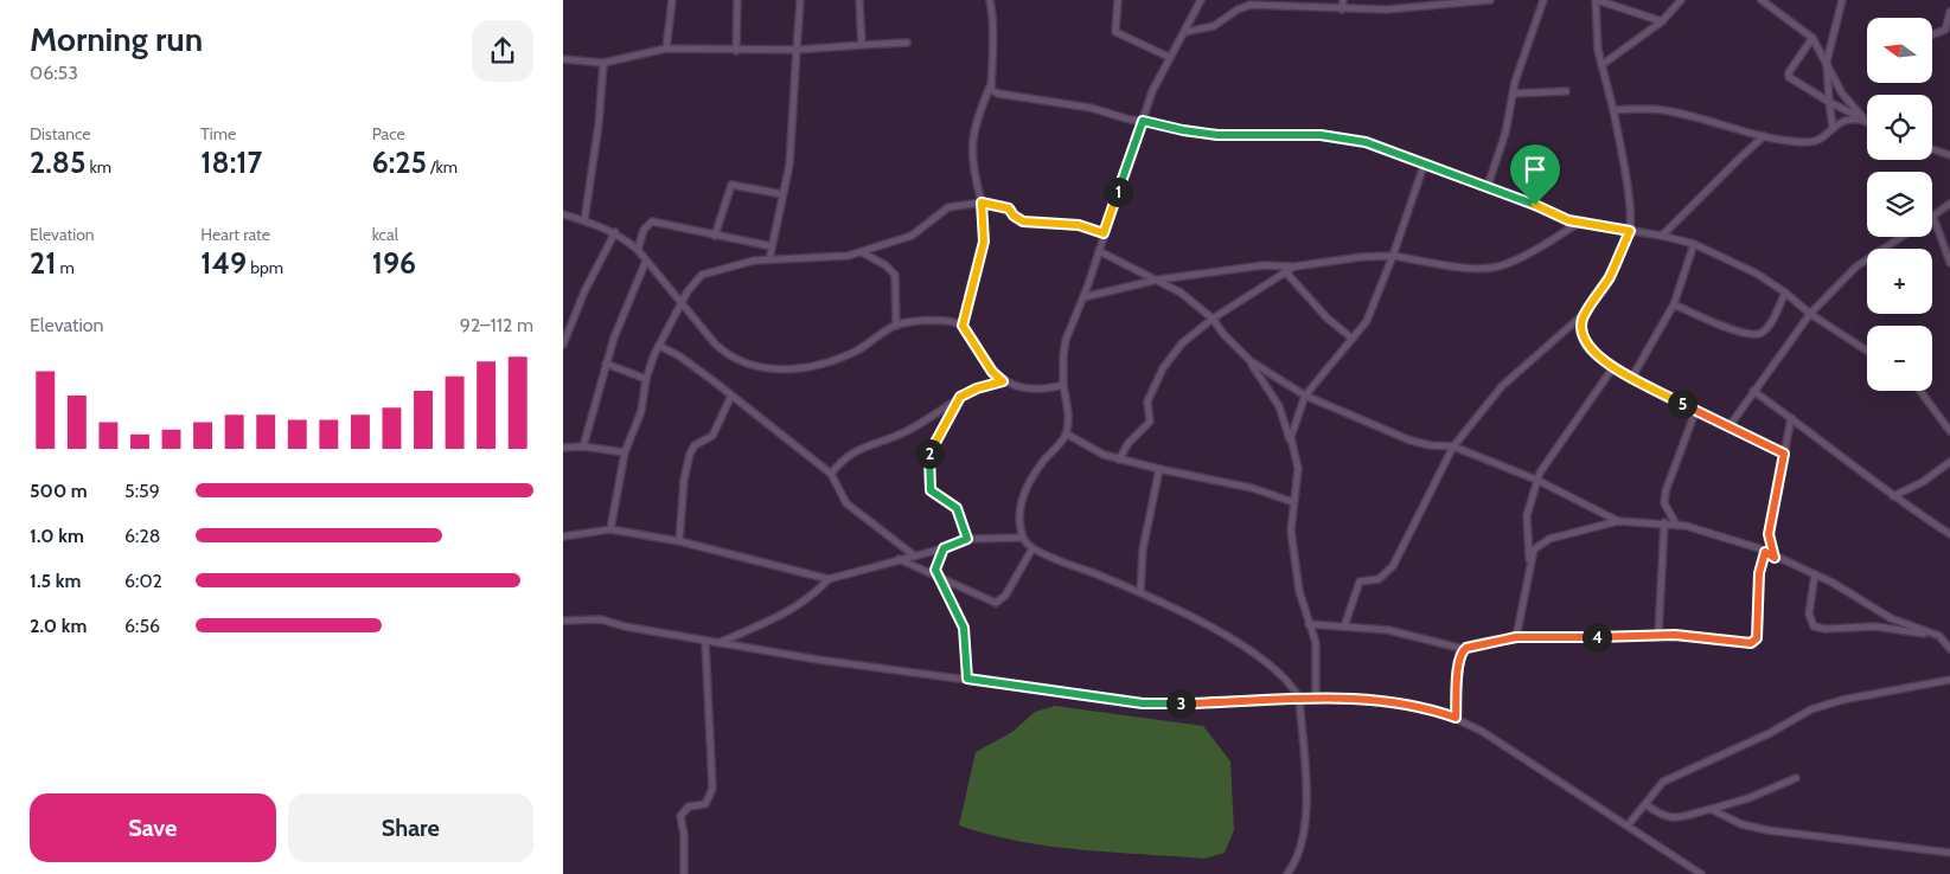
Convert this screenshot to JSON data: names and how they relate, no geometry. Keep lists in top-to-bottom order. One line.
{"north":"left","page":{"heading":["Morning run","06:53"],"map_buttons":["+","−"],"stats":[["Distance","2.85 km"],["Time","18:17"],["Pace","6:25 /km"],["Elevation","21 m"],["Heart rate","149 bpm"],["kcal","196"]],"pins":["1","5","2","4","3"],"chart":["Elevation","92–112 m"],"list":[{"name":"500 m","note":"5:59"},{"name":"1.0 km","note":"6:28"},{"name":"1.5 km","note":"6:02"},{"name":"2.0 km","note":"6:56"}],"buttons":["Save","Share"]}}
